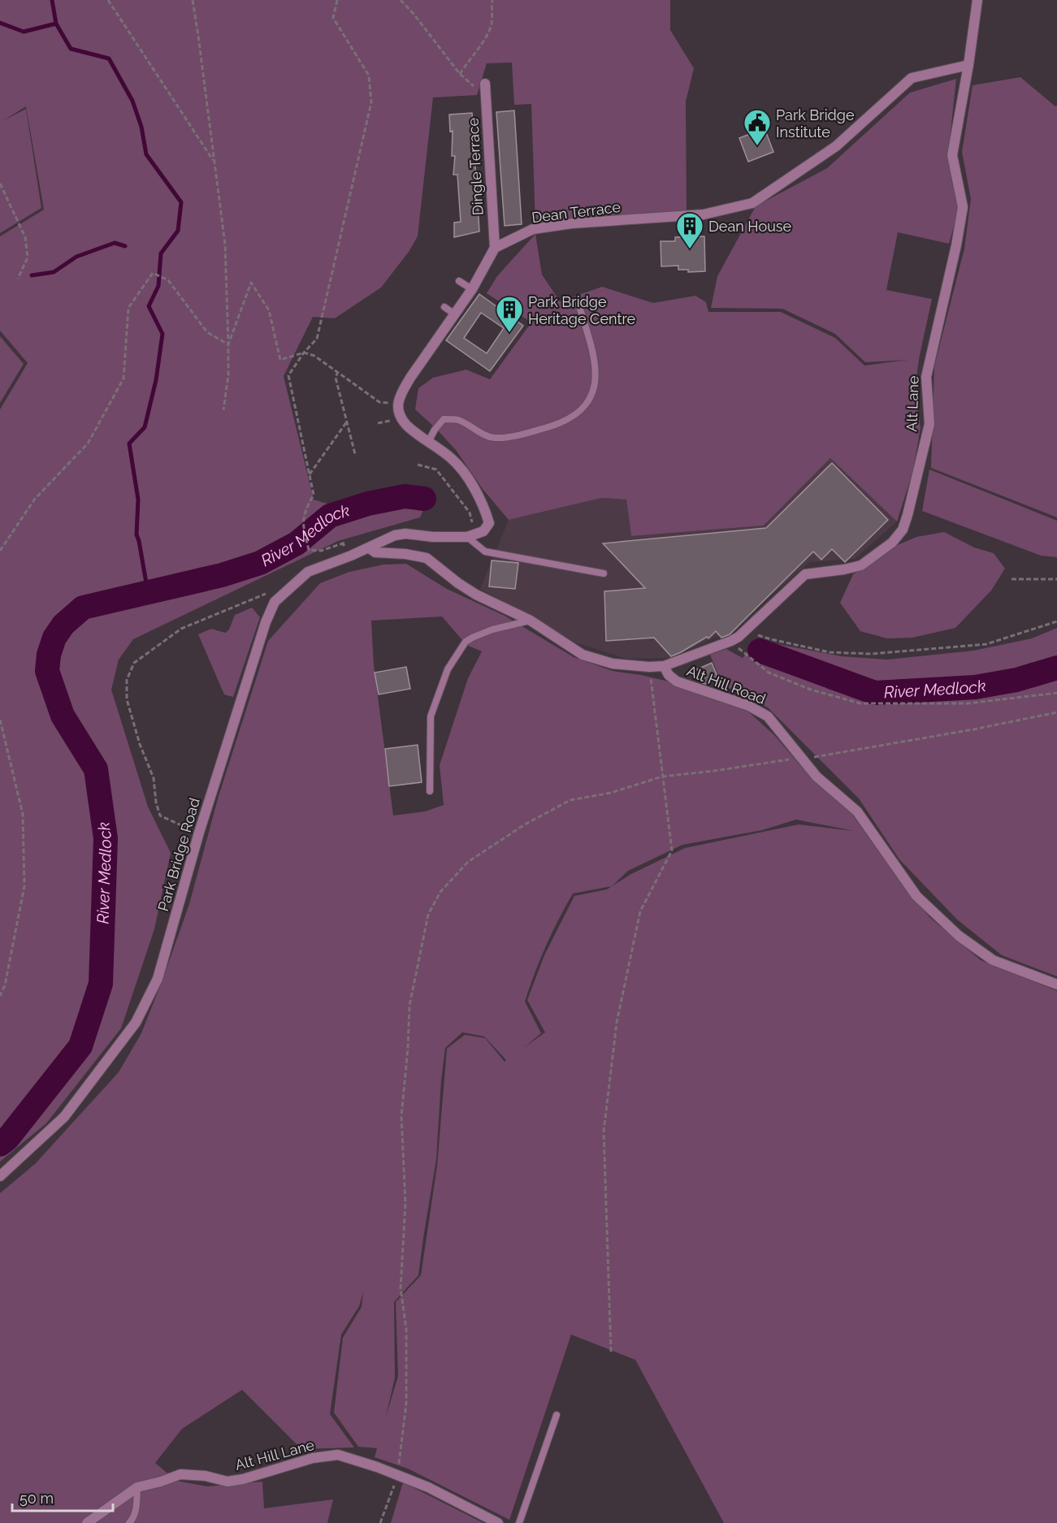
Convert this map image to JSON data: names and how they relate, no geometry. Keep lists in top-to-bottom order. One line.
{"streets":{"street":["Dingle Terrace","Dean Terrace","Alt Lane","Alt Hill Road","Park Bridge Road","Alt Hill Lane"]},"crossings":[["Dingle Terrace","Dean Terrace"],["Dean Terrace","Alt Lane"],["Alt Lane","Alt Hill Road"]],"water":["River Medlock"],"places":{"public building":["Park Bridge Institute"],"building":["Dean House","Park Bridge Heritage Centre"]},"scale_bar":"50 m"}
